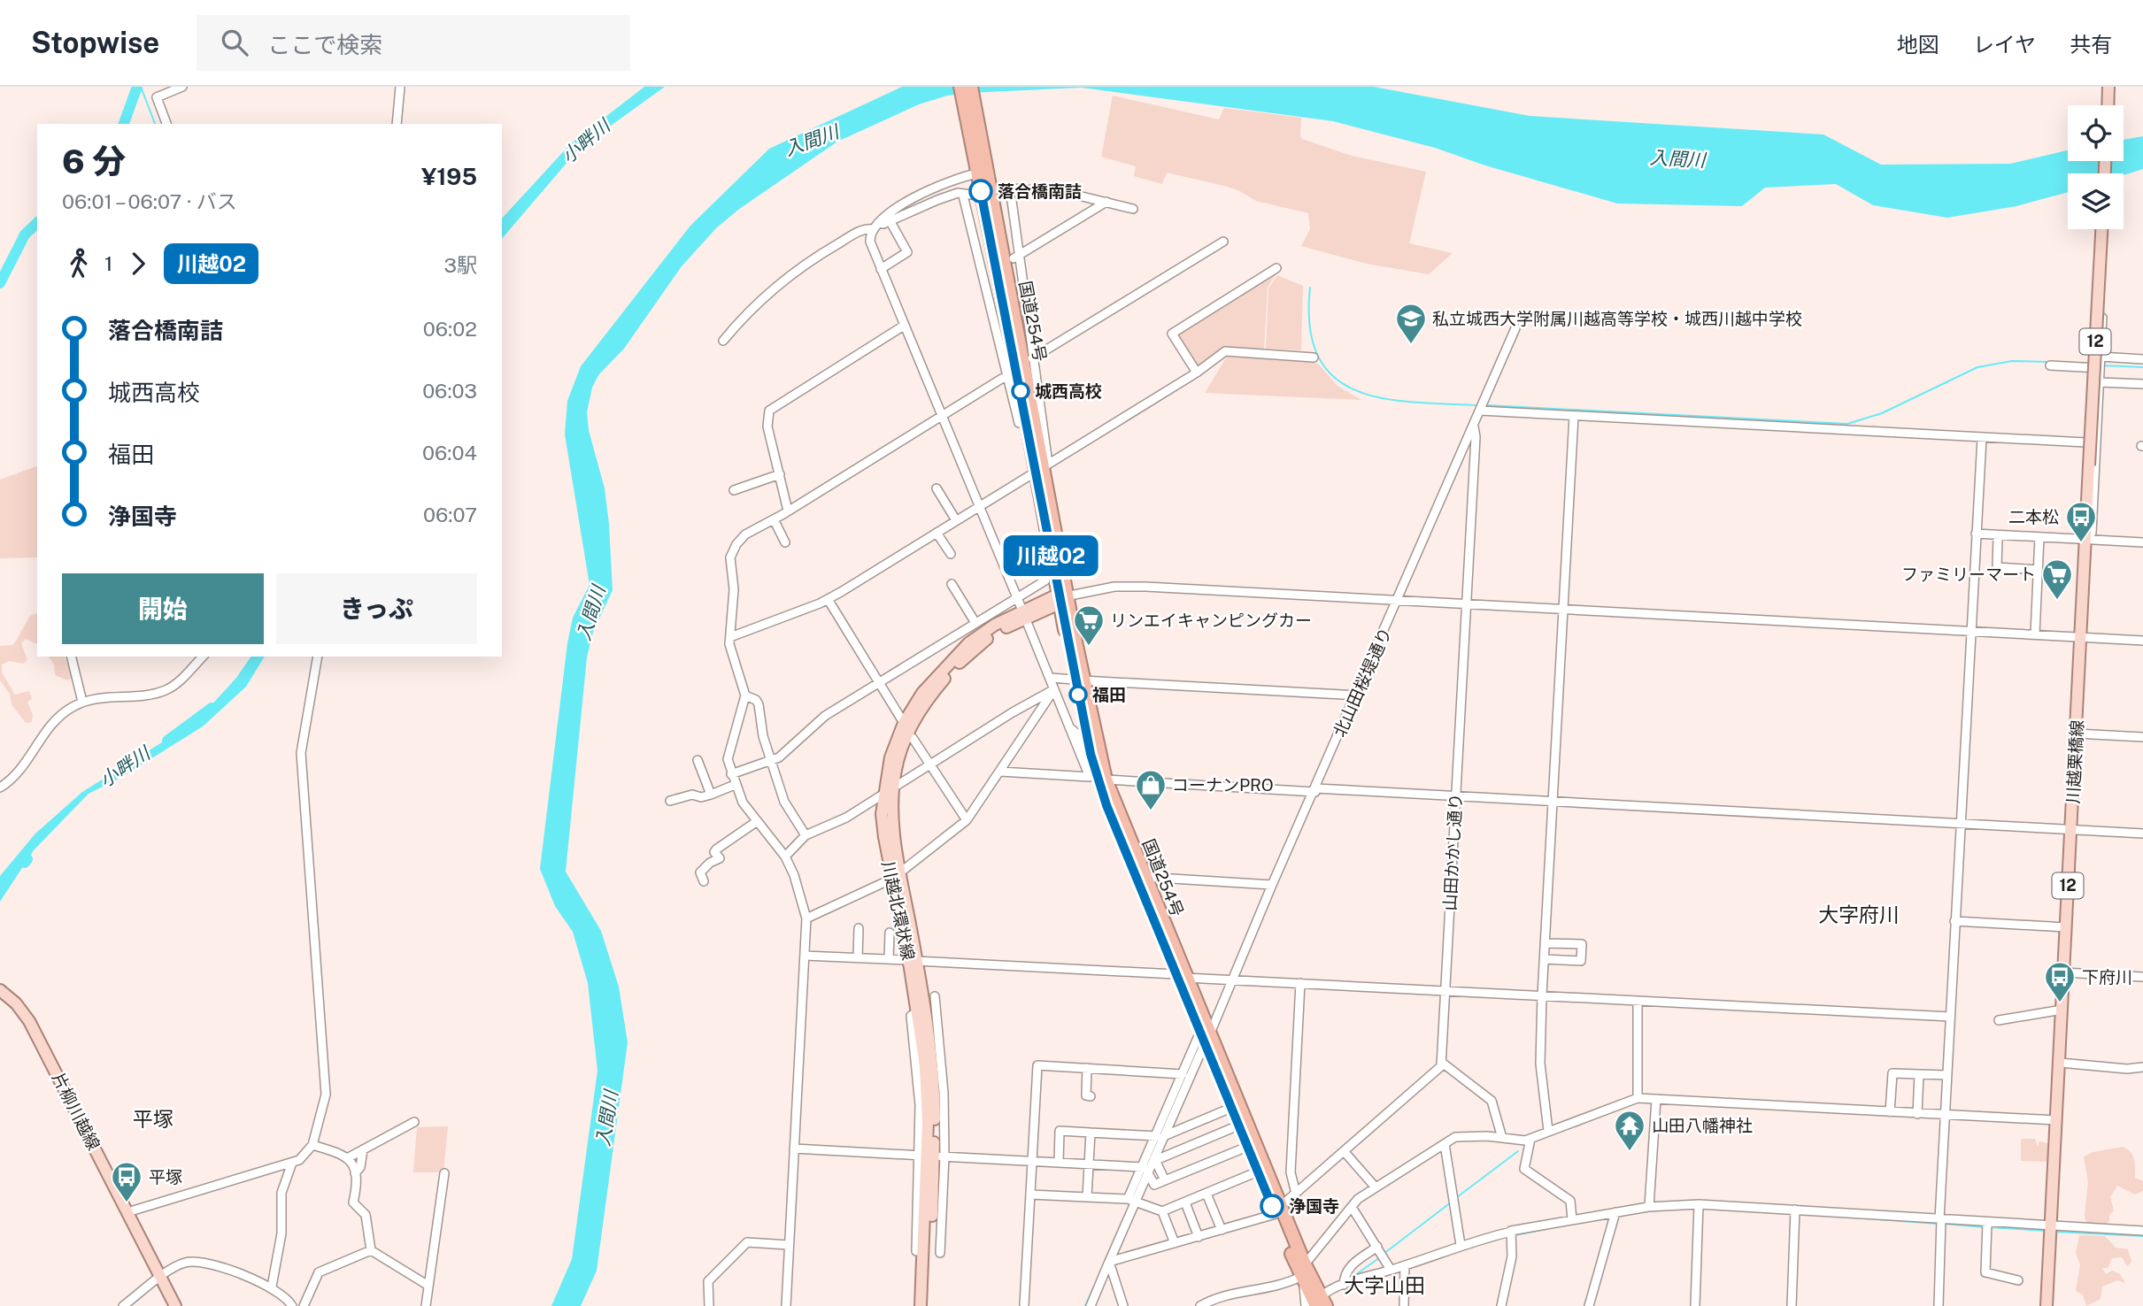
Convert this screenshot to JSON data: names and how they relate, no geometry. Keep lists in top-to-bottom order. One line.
{"streets":{"highway":["国道254号"],"main road":["12","川越栗橋線","川越北環状線","片柳川越線"],"street":["北山田桜堤通り","山田かかし通り"]},"crossings":[["国道254号","北山田桜堤通り"],["国道254号","川越北環状線"],["北山田桜堤通り","山田かかし通り"]],"districts":["大字府川","平塚","大字山田"],"water":["入間川","小畔川"],"places":{"other":["落合橋南詰","城西高校","福田","浄国寺"],"school or university":["私立城西大学附属川越高等学校・城西川越中学校"],"bus stop":["二本松","下府川","平塚"],"supermarket":["ファミリーマート","リンエイキャンピングカー"],"shop":["コーナンPRO"],"temple":["山田八幡神社"]},"lines":["bus line 川越02"],"page":{"header":"Stopwise","search":"ここで検索","nav":["地図","レイヤ","共有"],"on_map":"川越02","heading":["6 分","06:01 – 06:07 · バス","¥195"],"legs":["1","川越02","3駅"],"list":[{"name":"落合橋南詰","value":"06:02"},{"name":"城西高校","value":"06:03"},{"name":"福田","value":"06:04"},{"name":"浄国寺","value":"06:07"}],"buttons":["開始","きっぷ"]}}
